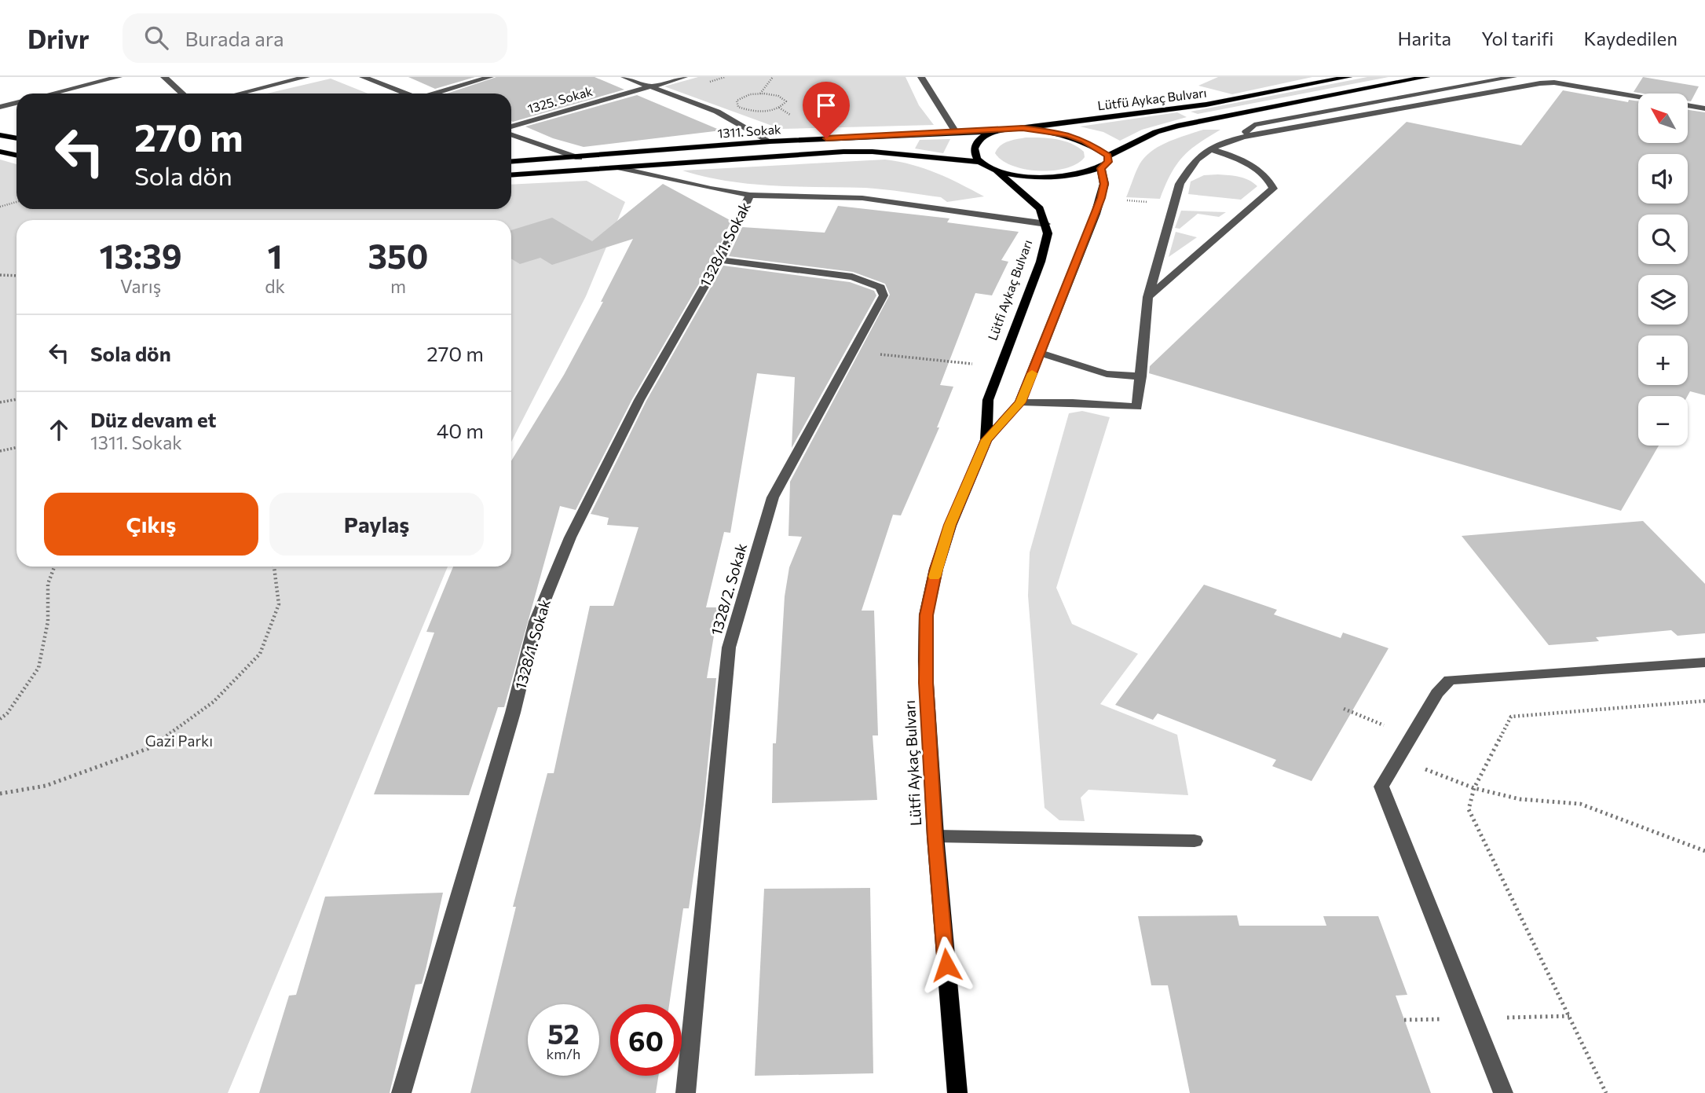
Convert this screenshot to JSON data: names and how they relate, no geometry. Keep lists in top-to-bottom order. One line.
{"streets":{"main road":["Lütfü Aykaç Bulvarı","1311. Sokak","Lütfi Aykaç Bulvarı"],"street":["1325. Sokak","1328/1. Sokak","1328/2. Sokak"]},"crossings":[["Lütfü Aykaç Bulvarı","1311. Sokak"],["1311. Sokak","1328/1. Sokak"],["1328/1. Sokak","Lütfi Aykaç Bulvarı"],["1328/1. Sokak","1328/2. Sokak"]],"parks":["Gazi Parkı"],"north":"top left","page":{"header":"Drivr","search":"Burada ara","nav":["Harita","Yol tarifi","Kaydedilen"],"map_buttons":["+","−"],"turn":["270 m","Sola dön"],"eta":["13:39","Varış","1","dk","350","m"],"list":[{"name":"Sola dön","value":"270 m"},{"name":"Düz devam et","note":"1311. Sokak","value":"40 m"}],"buttons":["Çıkış","Paylaş"],"speed":"52 km/h","limit":"60"}}
